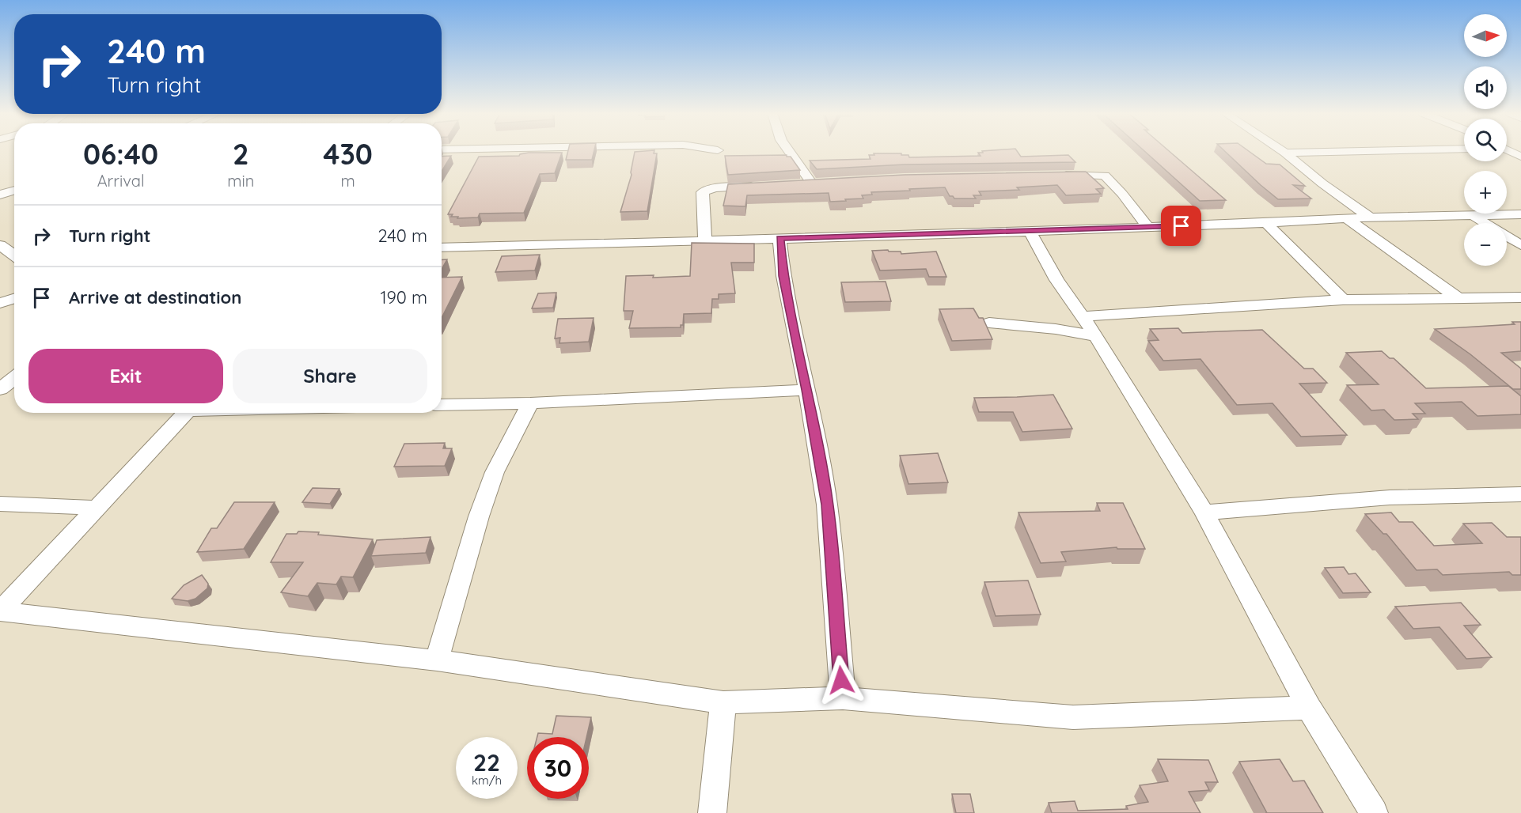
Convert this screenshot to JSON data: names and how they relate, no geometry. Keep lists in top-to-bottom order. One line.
{"north":"right","page":{"map_buttons":["+","−"],"turn":["240 m","Turn right"],"eta":["06:40","Arrival","2","min","430","m"],"list":[{"name":"Turn right","value":"240 m"},{"name":"Arrive at destination","value":"190 m"}],"buttons":["Exit","Share"],"speed":"22 km/h","limit":"30"}}
